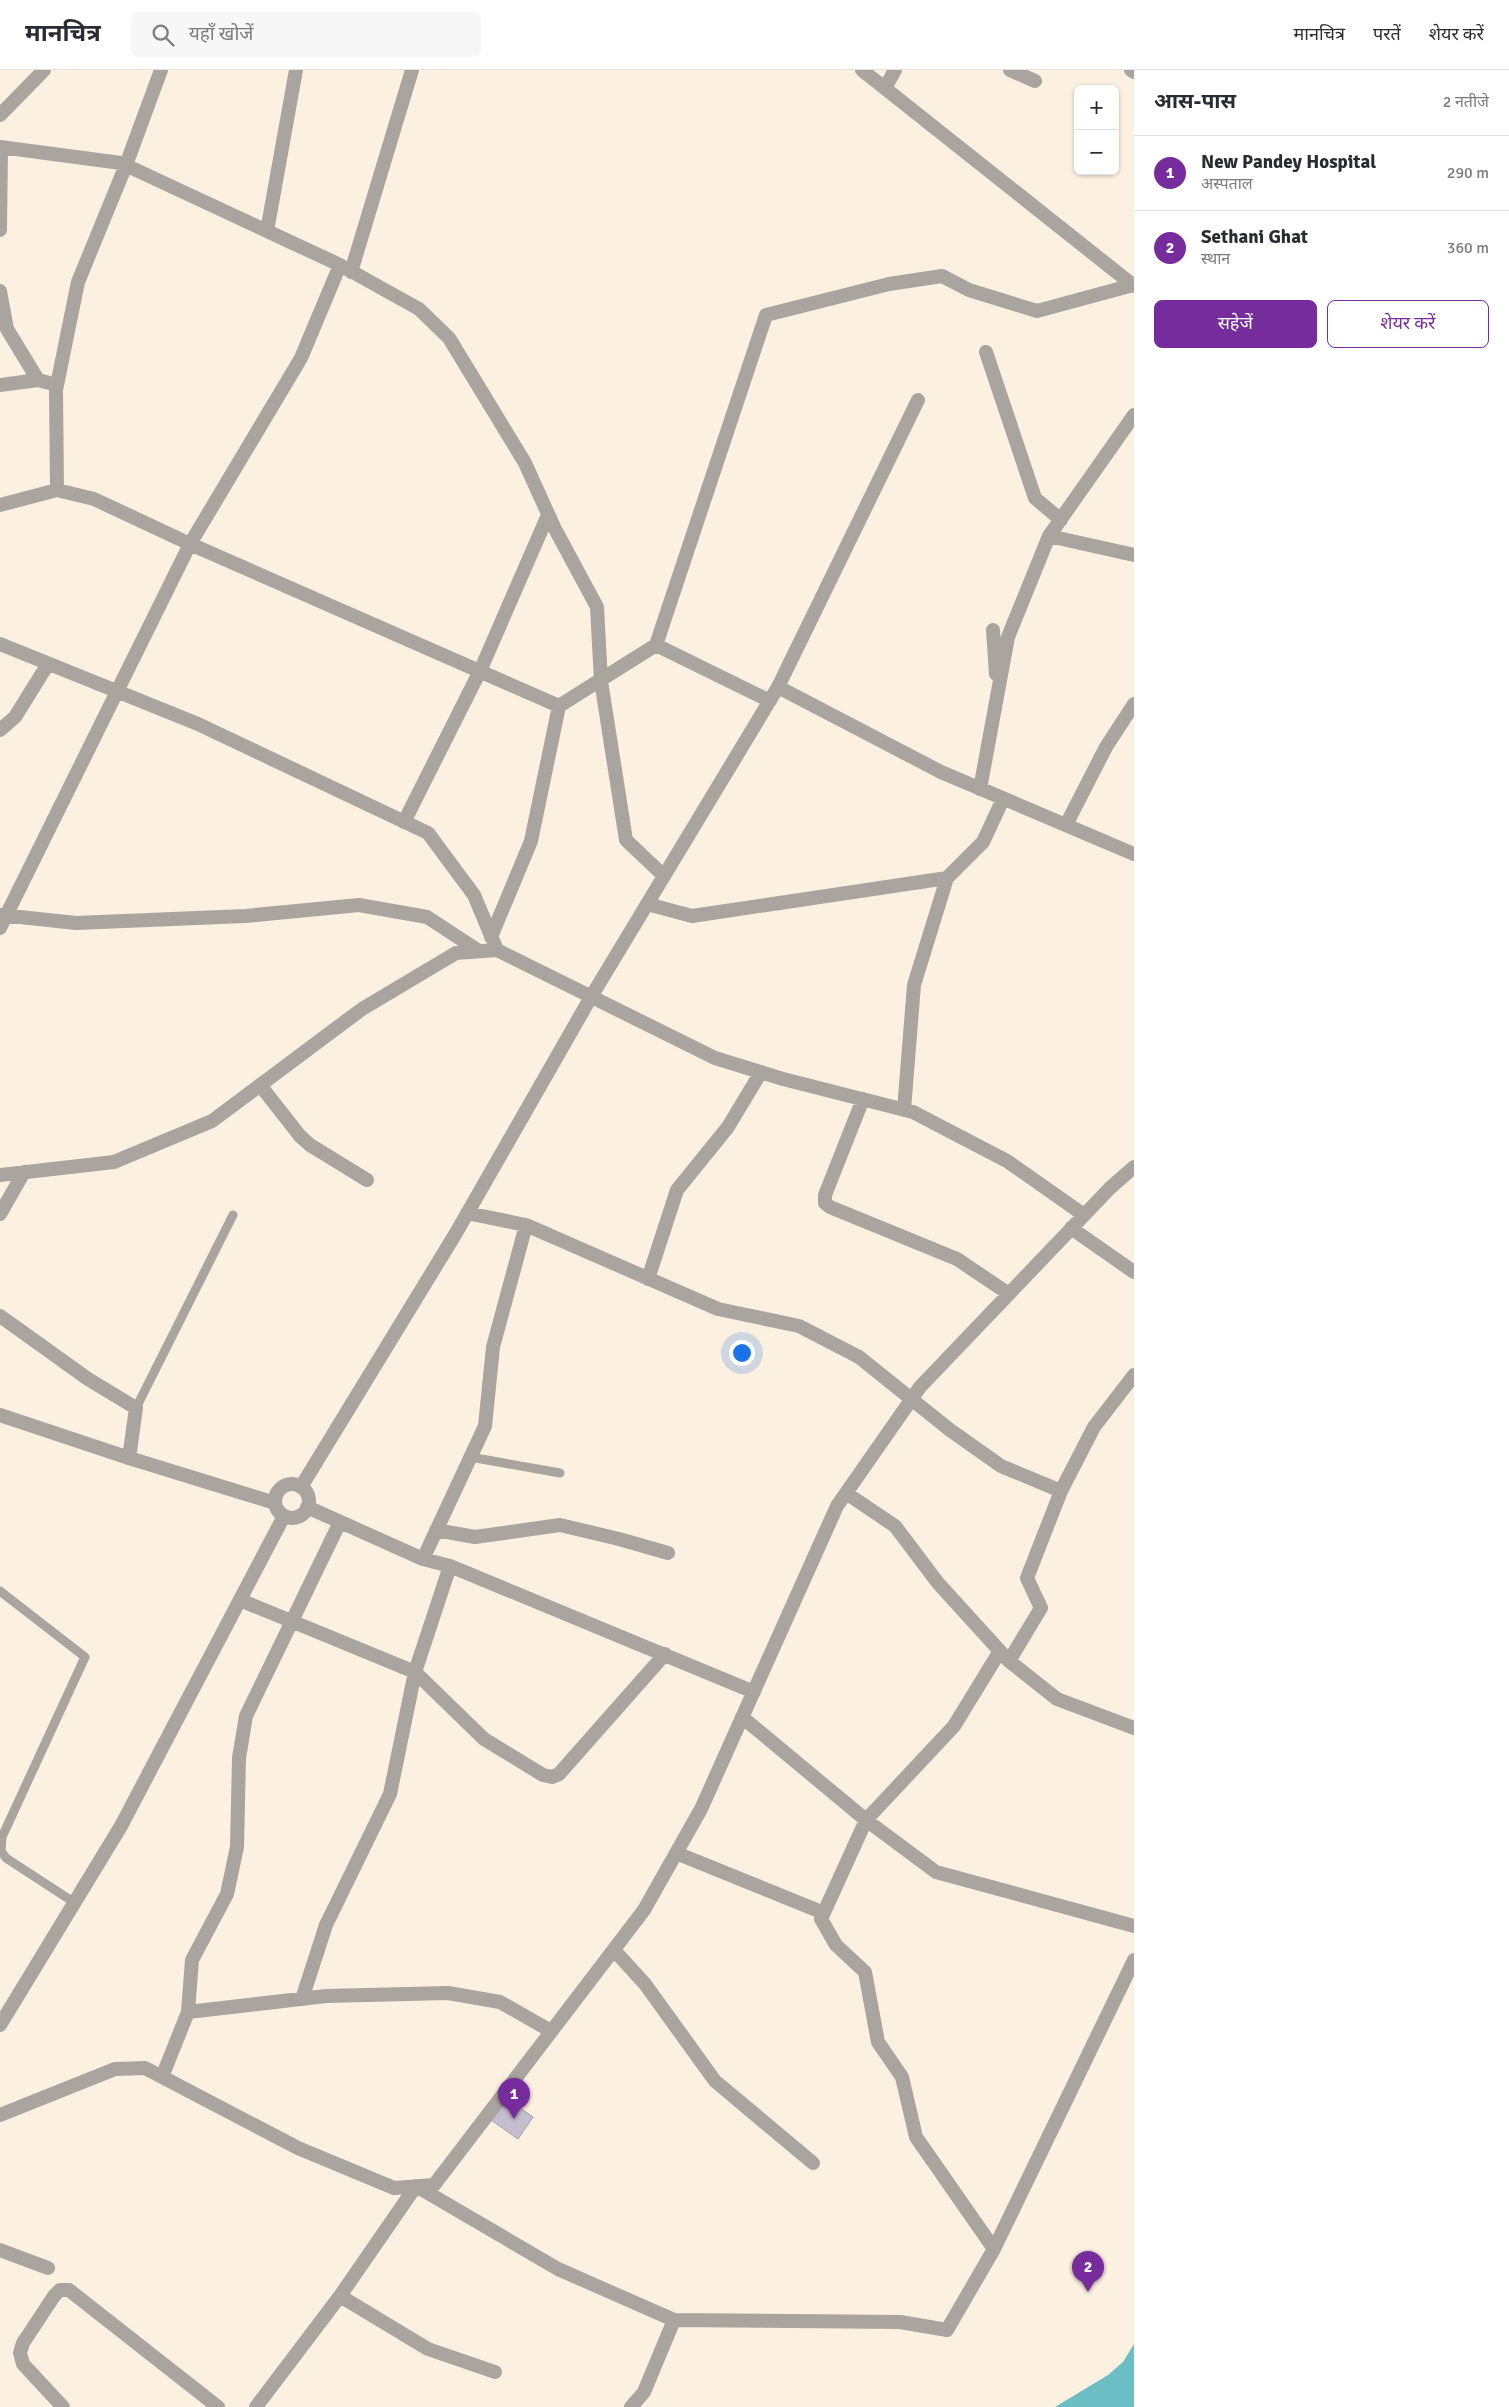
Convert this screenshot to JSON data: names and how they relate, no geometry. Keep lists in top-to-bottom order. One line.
{"page":{"header":"मानचित्र","search":"यहाँ खोजें","nav":["मानचित्र","परतें","शेयर करें"],"heading":["आस-पास","2 नतीजे"],"map_buttons":["+","−"],"list":[{"mark":"1","name":"New Pandey Hospital","note":"अस्पताल","value":"290 m"},{"mark":"2","name":"Sethani Ghat","note":"स्थान","value":"360 m"}],"buttons":["सहेजें","शेयर करें"],"pins":["1","2"]}}
